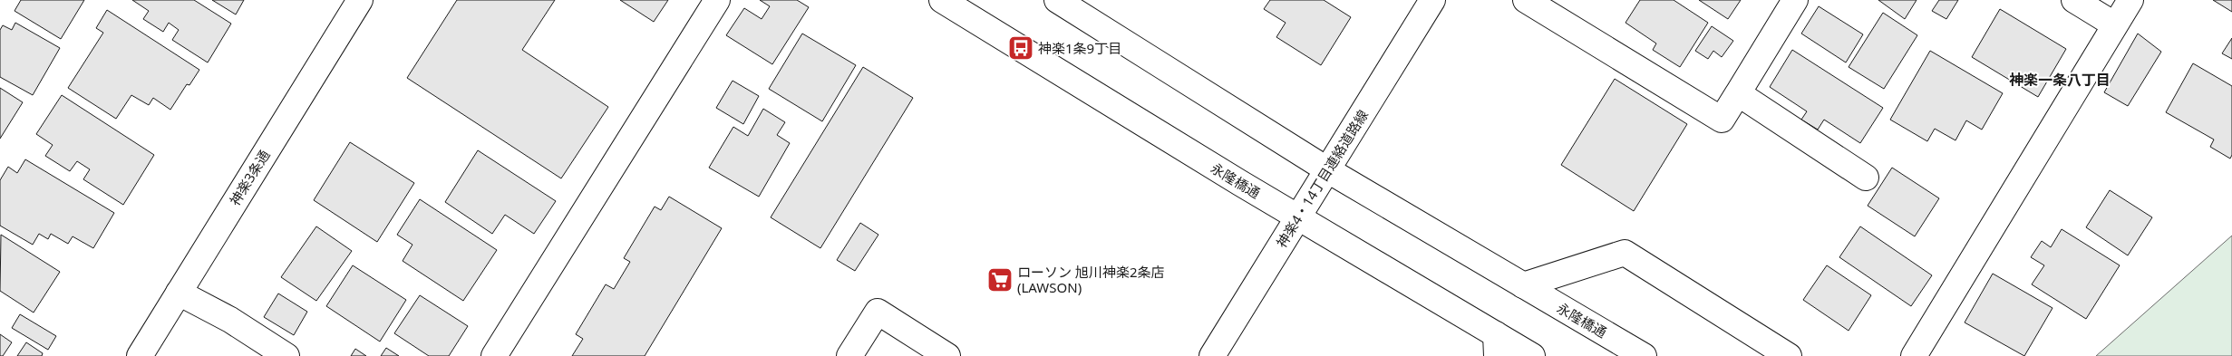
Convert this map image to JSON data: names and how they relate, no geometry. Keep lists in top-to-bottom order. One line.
{"streets":{"street":["神楽3条通","神楽4・14丁目連絡道路線","永隆橋通"]},"crossings":[["神楽4・14丁目連絡道路線","永隆橋通"]],"districts":["神楽一条八丁目"],"places":{"bus stop":["神楽1条9丁目"],"supermarket":["ローソン 旭川神楽2条店 (LAWSON)"]}}
